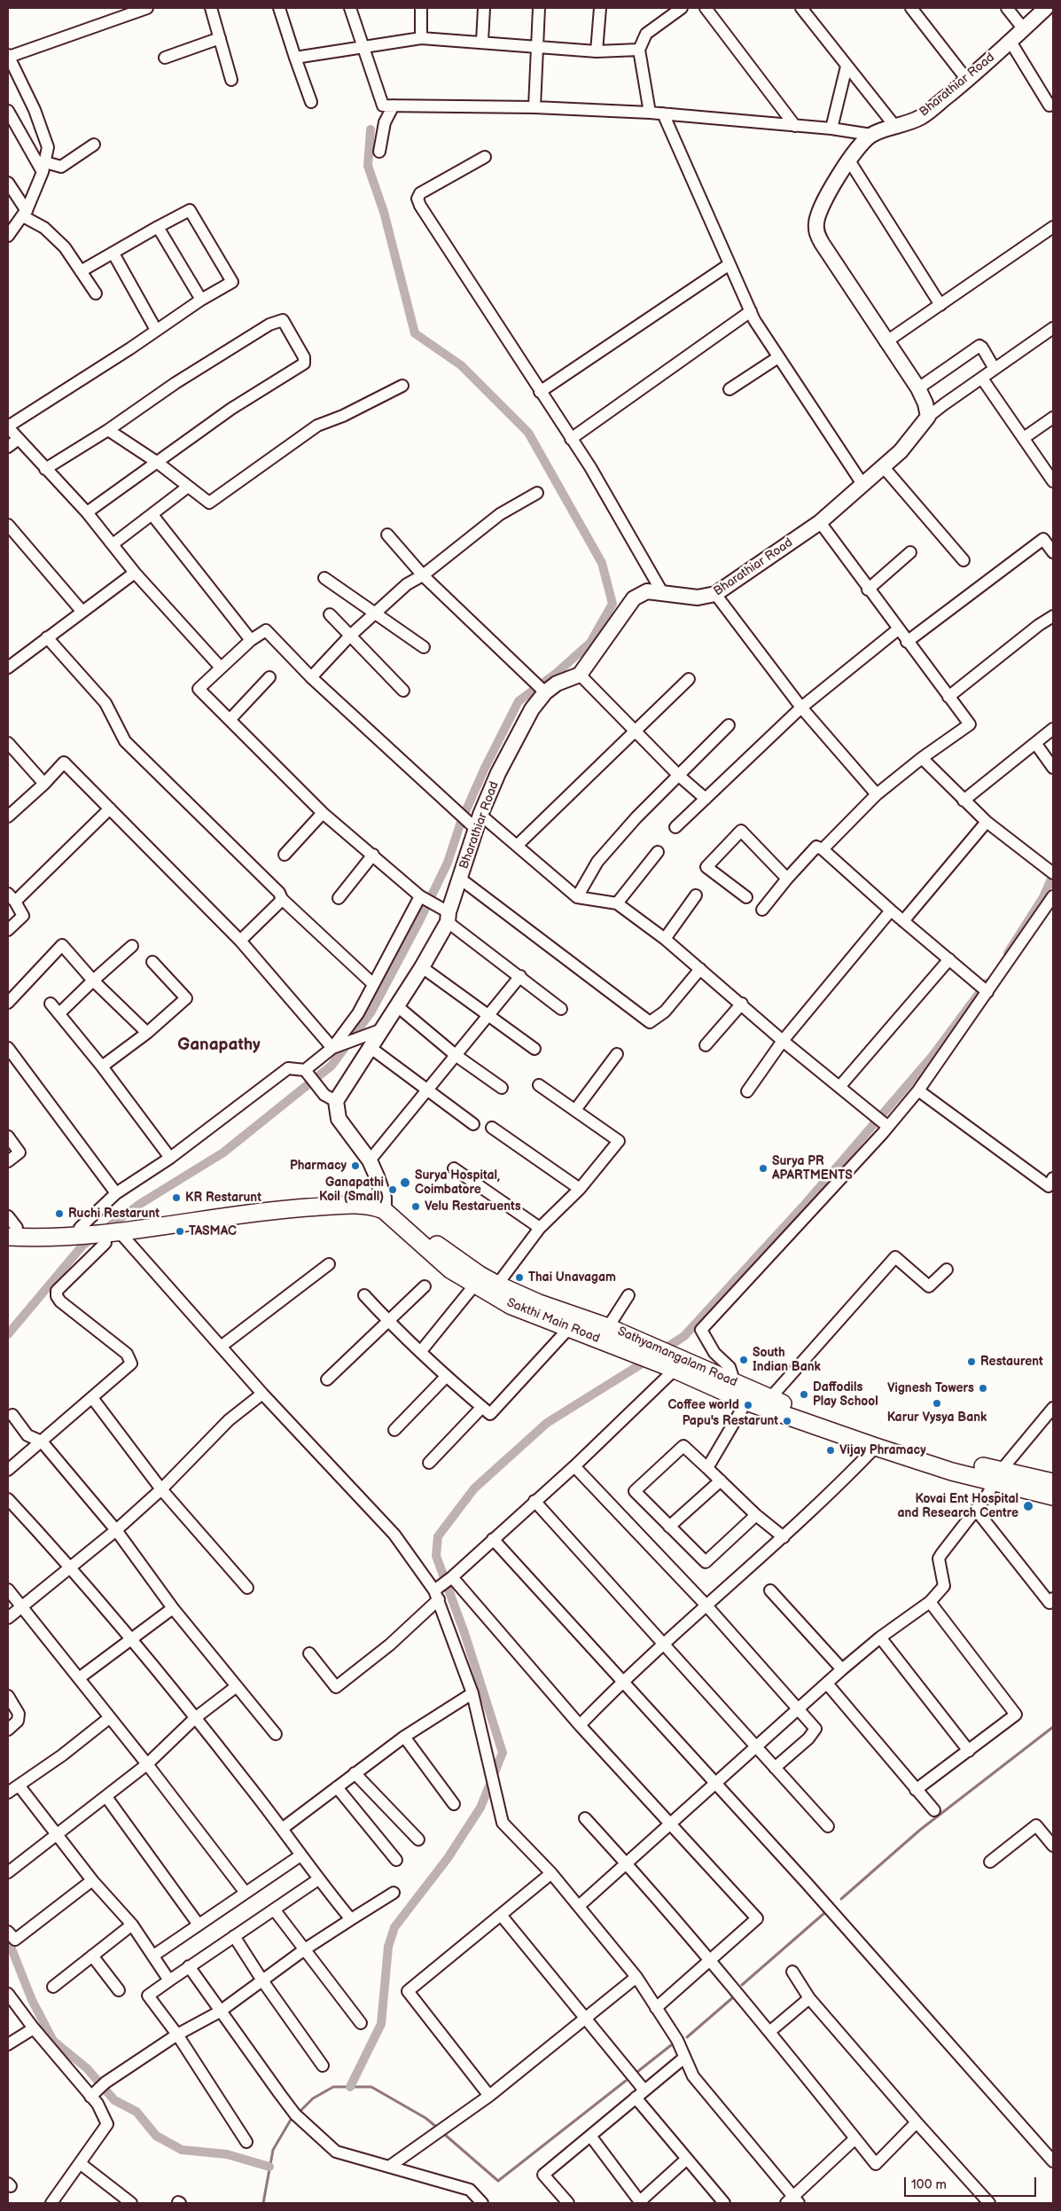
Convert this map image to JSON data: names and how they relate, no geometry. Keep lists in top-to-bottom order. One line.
{"streets":{"highway":["Sakthi Main Road","Sathyamangalam Road"],"main road":["Bharathiar Road"]},"crossings":[["Sakthi Main Road","Sathyamangalam Road"]],"districts":["Ganapathy"],"places":["Pharmacy","Surya PR APARTMENTS","Surya Hospital, Coimbatore","Ganapathi Koil (Small)","KR Restarunt","Velu Restaruents","Ruchi Restarunt","TASMAC","Thai Unavagam","South Indian Bank","Restaurent","Vignesh Towers","Daffodils Play School","Karur Vysya Bank","Coffee world","Papu's Restarunt","Vijay Phramacy","Kovai Ent Hospital and Research Centre"],"scale_bar":"100 m"}
